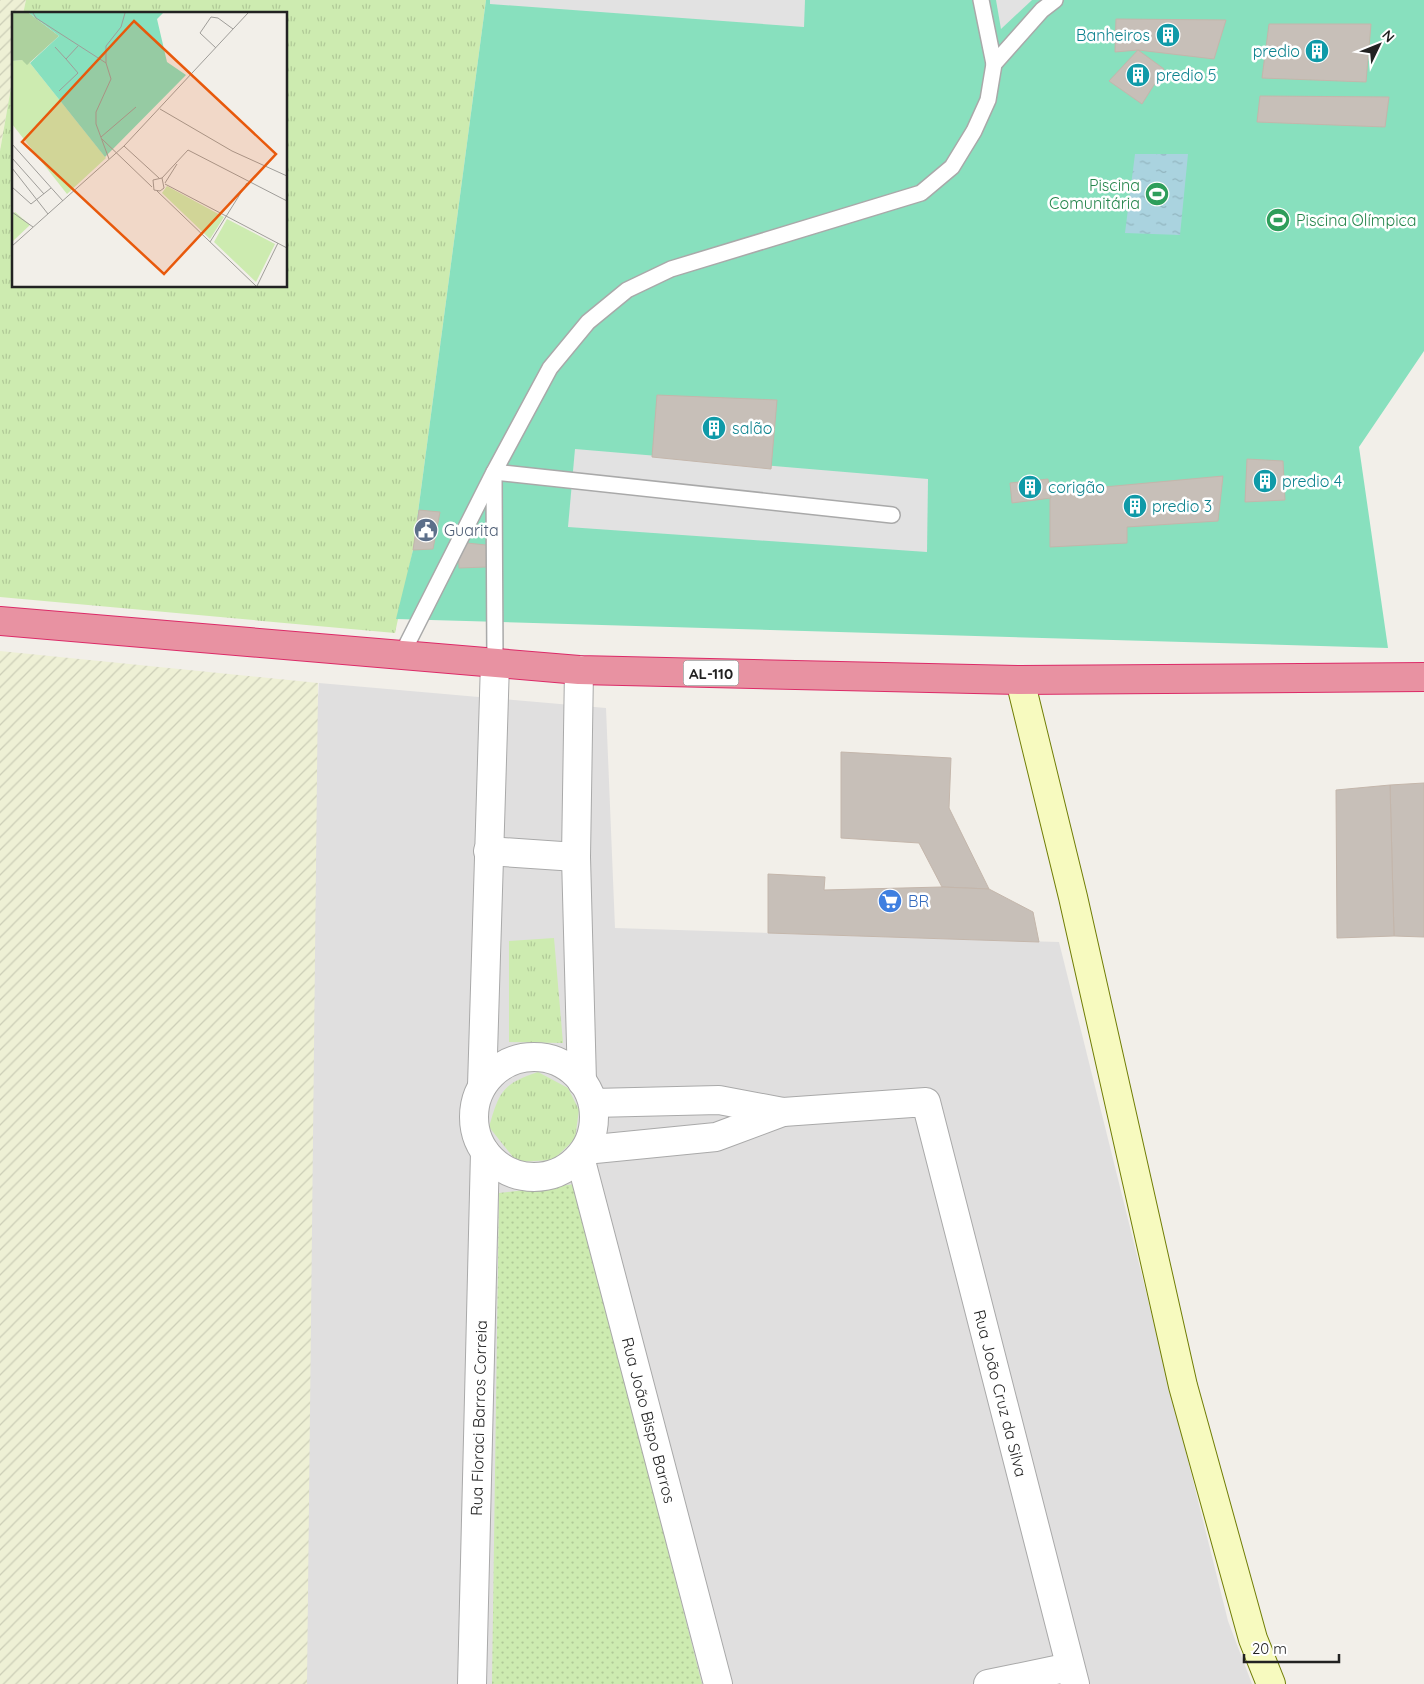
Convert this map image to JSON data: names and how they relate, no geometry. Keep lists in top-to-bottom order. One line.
{"streets":{"highway":["AL-110"],"street":["Rua João Cruz da Silva","Rua Floraci Barros Correia","Rua João Bispo Barros"]},"crossings":[["Rua Floraci Barros Correia","Rua João Bispo Barros"]],"places":{"building":["Banheiros","predio","predio 5","salão","predio 4","corigão","predio 3"],"sports":["Piscina Comunitária","Piscina Olímpica"],"public building":["Guarita"],"supermarket":["BR"]},"scale_bar":"20 m","north":"top right"}
